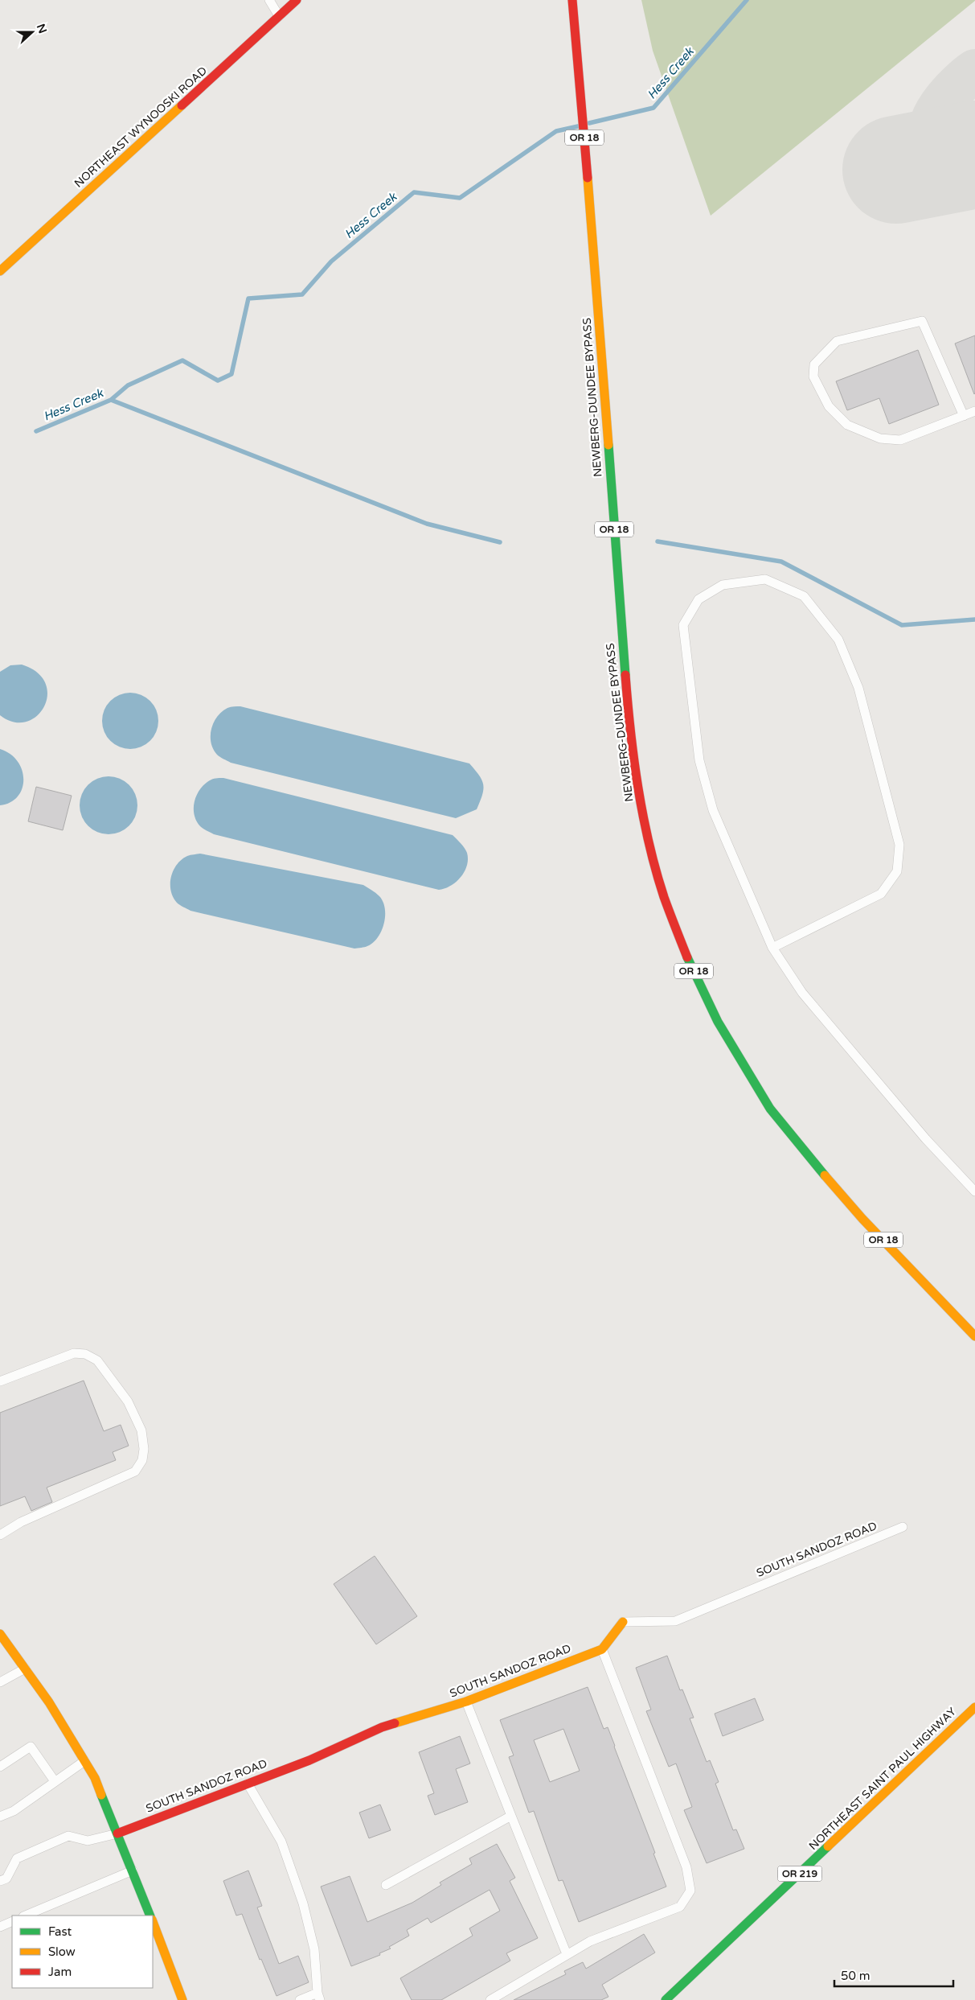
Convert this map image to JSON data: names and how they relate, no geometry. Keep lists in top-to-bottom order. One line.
{"streets":{"main road":["NORTHEAST WYNOOSKI ROAD","OR 18","NEWBERG-DUNDEE BYPASS","SOUTH SANDOZ ROAD","NORTHEAST SAINT PAUL HIGHWAY","OR 219"]},"water":["Hess Creek"],"legend":["Fast","Slow","Jam"],"scale_bar":"50 m","north":"right"}
